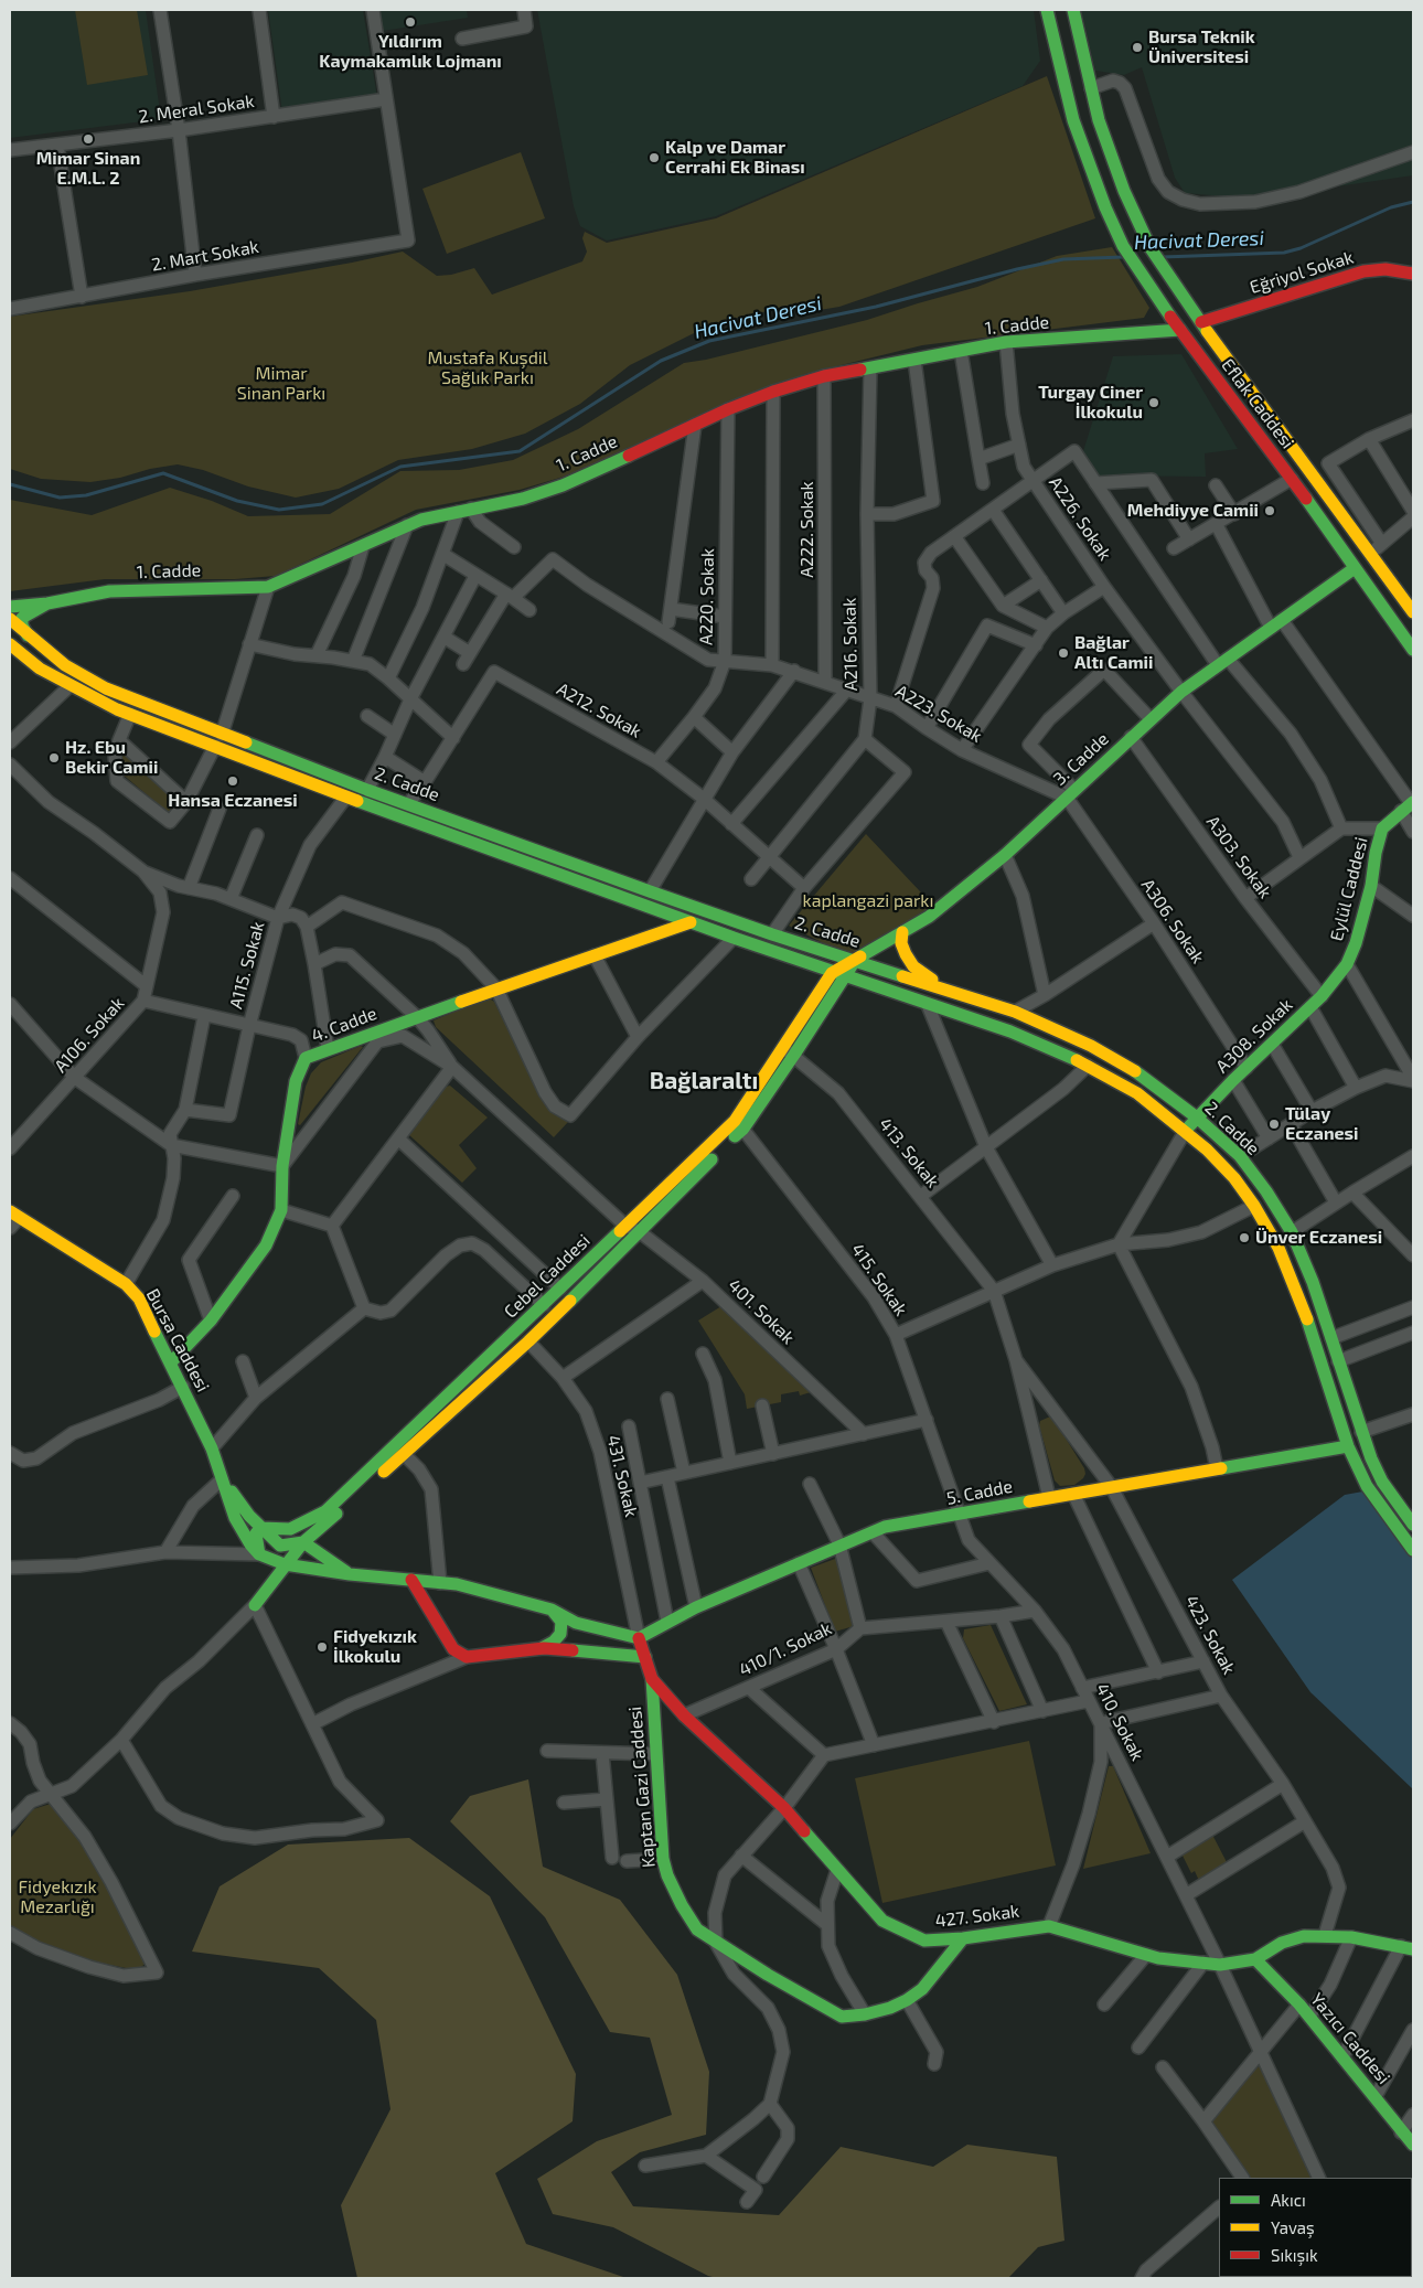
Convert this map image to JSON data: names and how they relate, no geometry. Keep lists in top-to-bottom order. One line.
{"streets":{"main road":["Eğriyol Sokak","1. Cadde","Eflak Caddesi","3. Cadde","2. Cadde","Eylül Caddesi","4. Cadde","A308. Sokak","Cebel Caddesi","Bursa Caddesi","5. Cadde","Kaptan Gazi Caddesi","427. Sokak","Yazıcı Caddesi"],"street":["2. Meral Sokak","2. Mart Sokak","A226. Sokak","A222. Sokak","A220. Sokak","A216. Sokak","A212. Sokak","A223. Sokak","A303. Sokak","A306. Sokak","A115. Sokak","A106. Sokak","413. Sokak","415. Sokak","401. Sokak","431. Sokak","423. Sokak","410/1. Sokak","410. Sokak"]},"crossings":[["2. Meral Sokak","2. Mart Sokak"],["Eğriyol Sokak","Eflak Caddesi"],["1. Cadde","Eflak Caddesi"],["1. Cadde","A226. Sokak"],["1. Cadde","A222. Sokak"],["1. Cadde","A220. Sokak"],["1. Cadde","A216. Sokak"],["Eflak Caddesi","3. Cadde"],["A226. Sokak","3. Cadde"],["A222. Sokak","A223. Sokak"],["A220. Sokak","A212. Sokak"],["A220. Sokak","A223. Sokak"],["A216. Sokak","A223. Sokak"],["A212. Sokak","2. Cadde"],["A223. Sokak","3. Cadde"],["A223. Sokak","A306. Sokak"],["3. Cadde","2. Cadde"],["3. Cadde","A303. Sokak"],["3. Cadde","A306. Sokak"],["3. Cadde","Cebel Caddesi"],["2. Cadde","A115. Sokak"],["2. Cadde","4. Cadde"],["2. Cadde","A308. Sokak"],["2. Cadde","Cebel Caddesi"],["2. Cadde","5. Cadde"],["A303. Sokak","A308. Sokak"],["Eylül Caddesi","A308. Sokak"],["A306. Sokak","A308. Sokak"],["4. Cadde","Bursa Caddesi"],["413. Sokak","Cebel Caddesi"],["413. Sokak","5. Cadde"],["413. Sokak","423. Sokak"],["Cebel Caddesi","415. Sokak"],["Cebel Caddesi","401. Sokak"],["Cebel Caddesi","431. Sokak"],["415. Sokak","5. Cadde"],["415. Sokak","410. Sokak"],["431. Sokak","5. Cadde"],["431. Sokak","427. Sokak"],["5. Cadde","423. Sokak"],["5. Cadde","410. Sokak"],["5. Cadde","427. Sokak"],["423. Sokak","427. Sokak"],["410/1. Sokak","427. Sokak"],["410. Sokak","427. Sokak"],["Kaptan Gazi Caddesi","427. Sokak"],["427. Sokak","Yazıcı Caddesi"]],"districts":["Bağlaraltı"],"water":["Hacivat Deresi"],"parks":["Mustafa Kuşdil Sağlık Parkı","Mimar Sinan Parkı","kaplangazi parkı","Fidyekızık Mezarlığı"],"places":["Yıldırım Kaymakamlık Lojmanı","Bursa Teknik Üniversitesi","Mimar Sinan E.M.L. 2","Kalp ve Damar Cerrahi Ek Binası","Turgay Ciner İlkokulu","Mehdiyye Camii","Bağlar Altı Camii","Hz. Ebu Bekir Camii","Hansa Eczanesi","Tülay Eczanesi","Ünver Eczanesi","Fidyekızık İlkokulu"],"legend":["Akıcı","Yavaş","Sıkışık"]}
